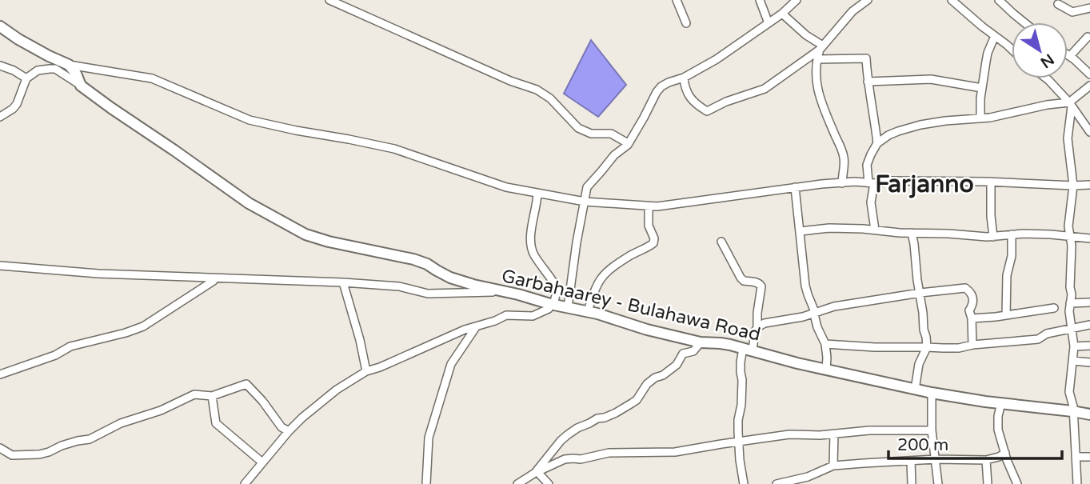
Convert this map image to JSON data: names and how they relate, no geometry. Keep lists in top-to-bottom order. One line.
{"streets":{"main road":["Garbahaarey - Bulahawa Road"]},"districts":["Farjanno"],"scale_bar":"200 m","north":"bottom right"}
